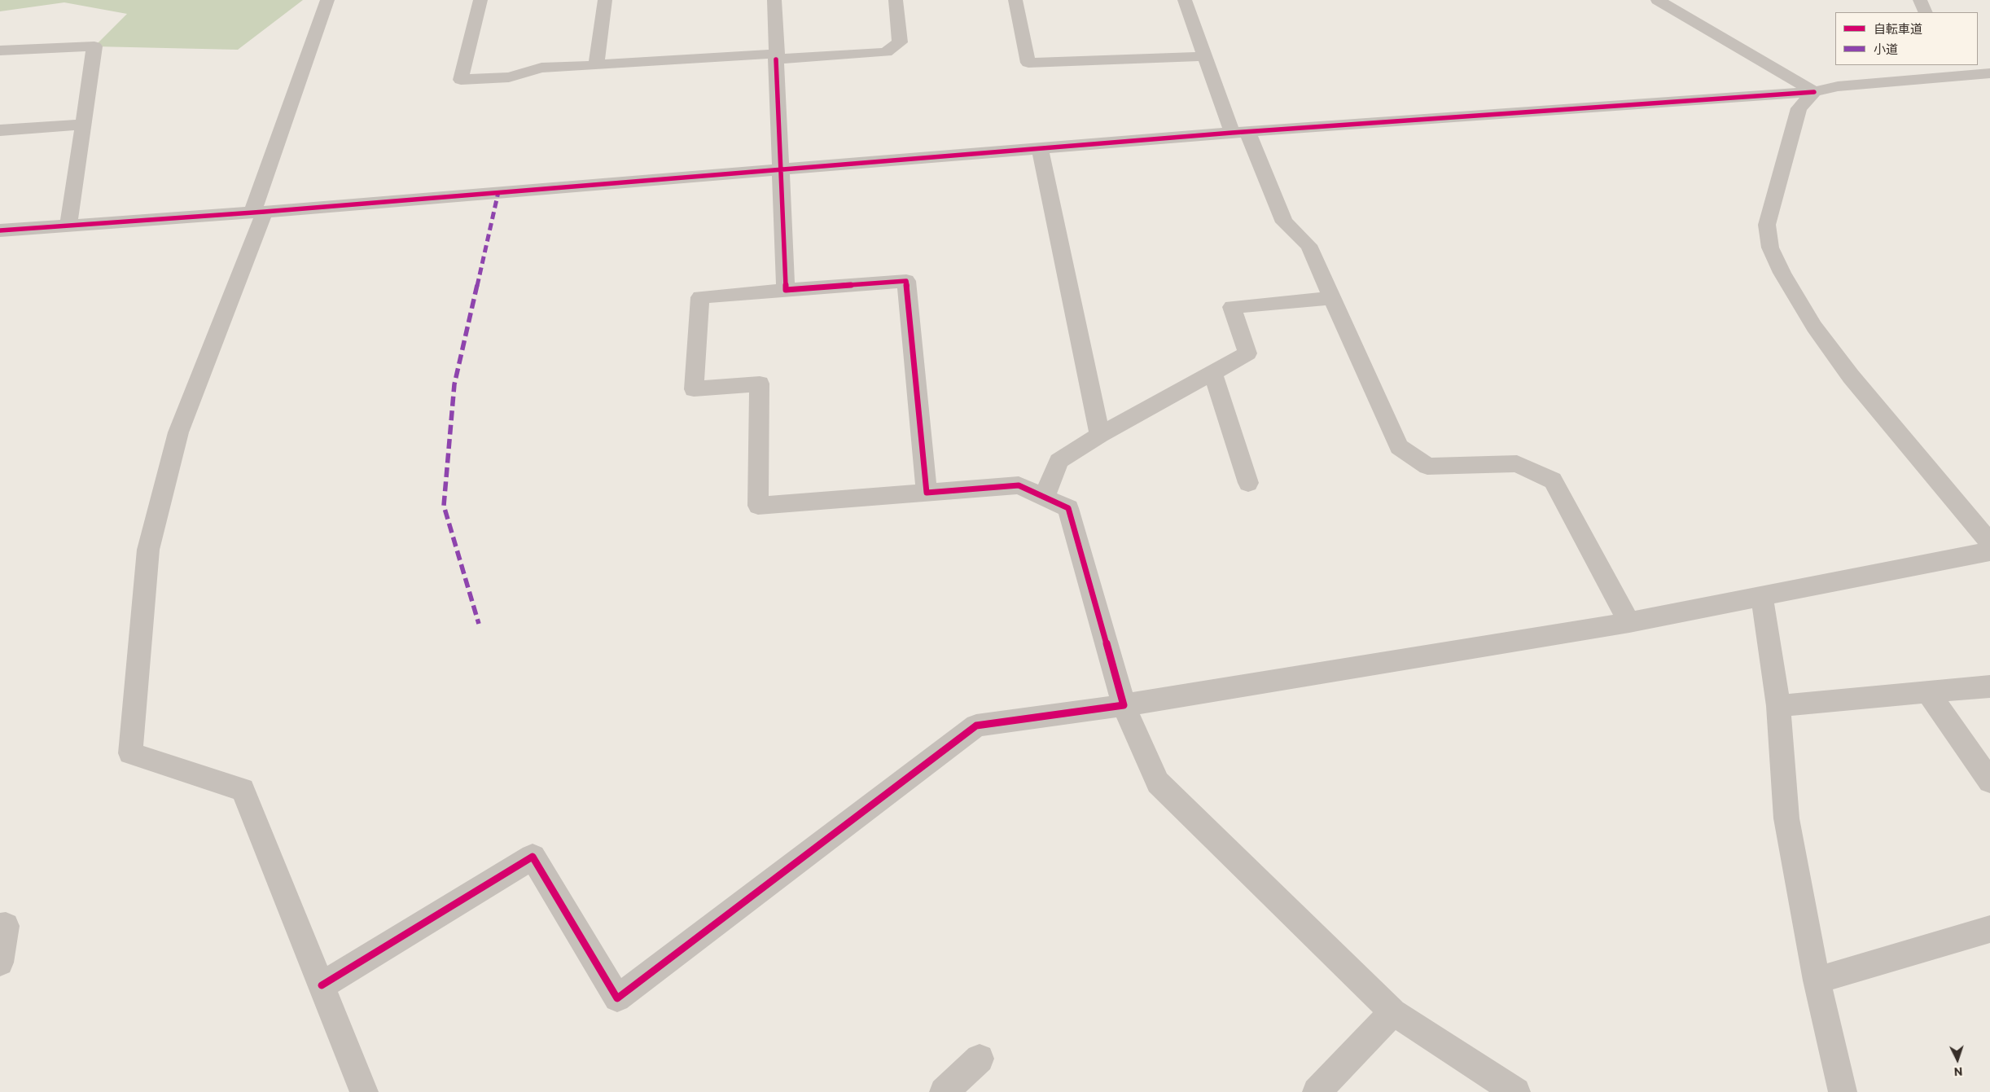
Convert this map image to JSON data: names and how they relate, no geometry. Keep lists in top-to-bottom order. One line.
{"legend":["自転車道","小道"],"north":"bottom"}
